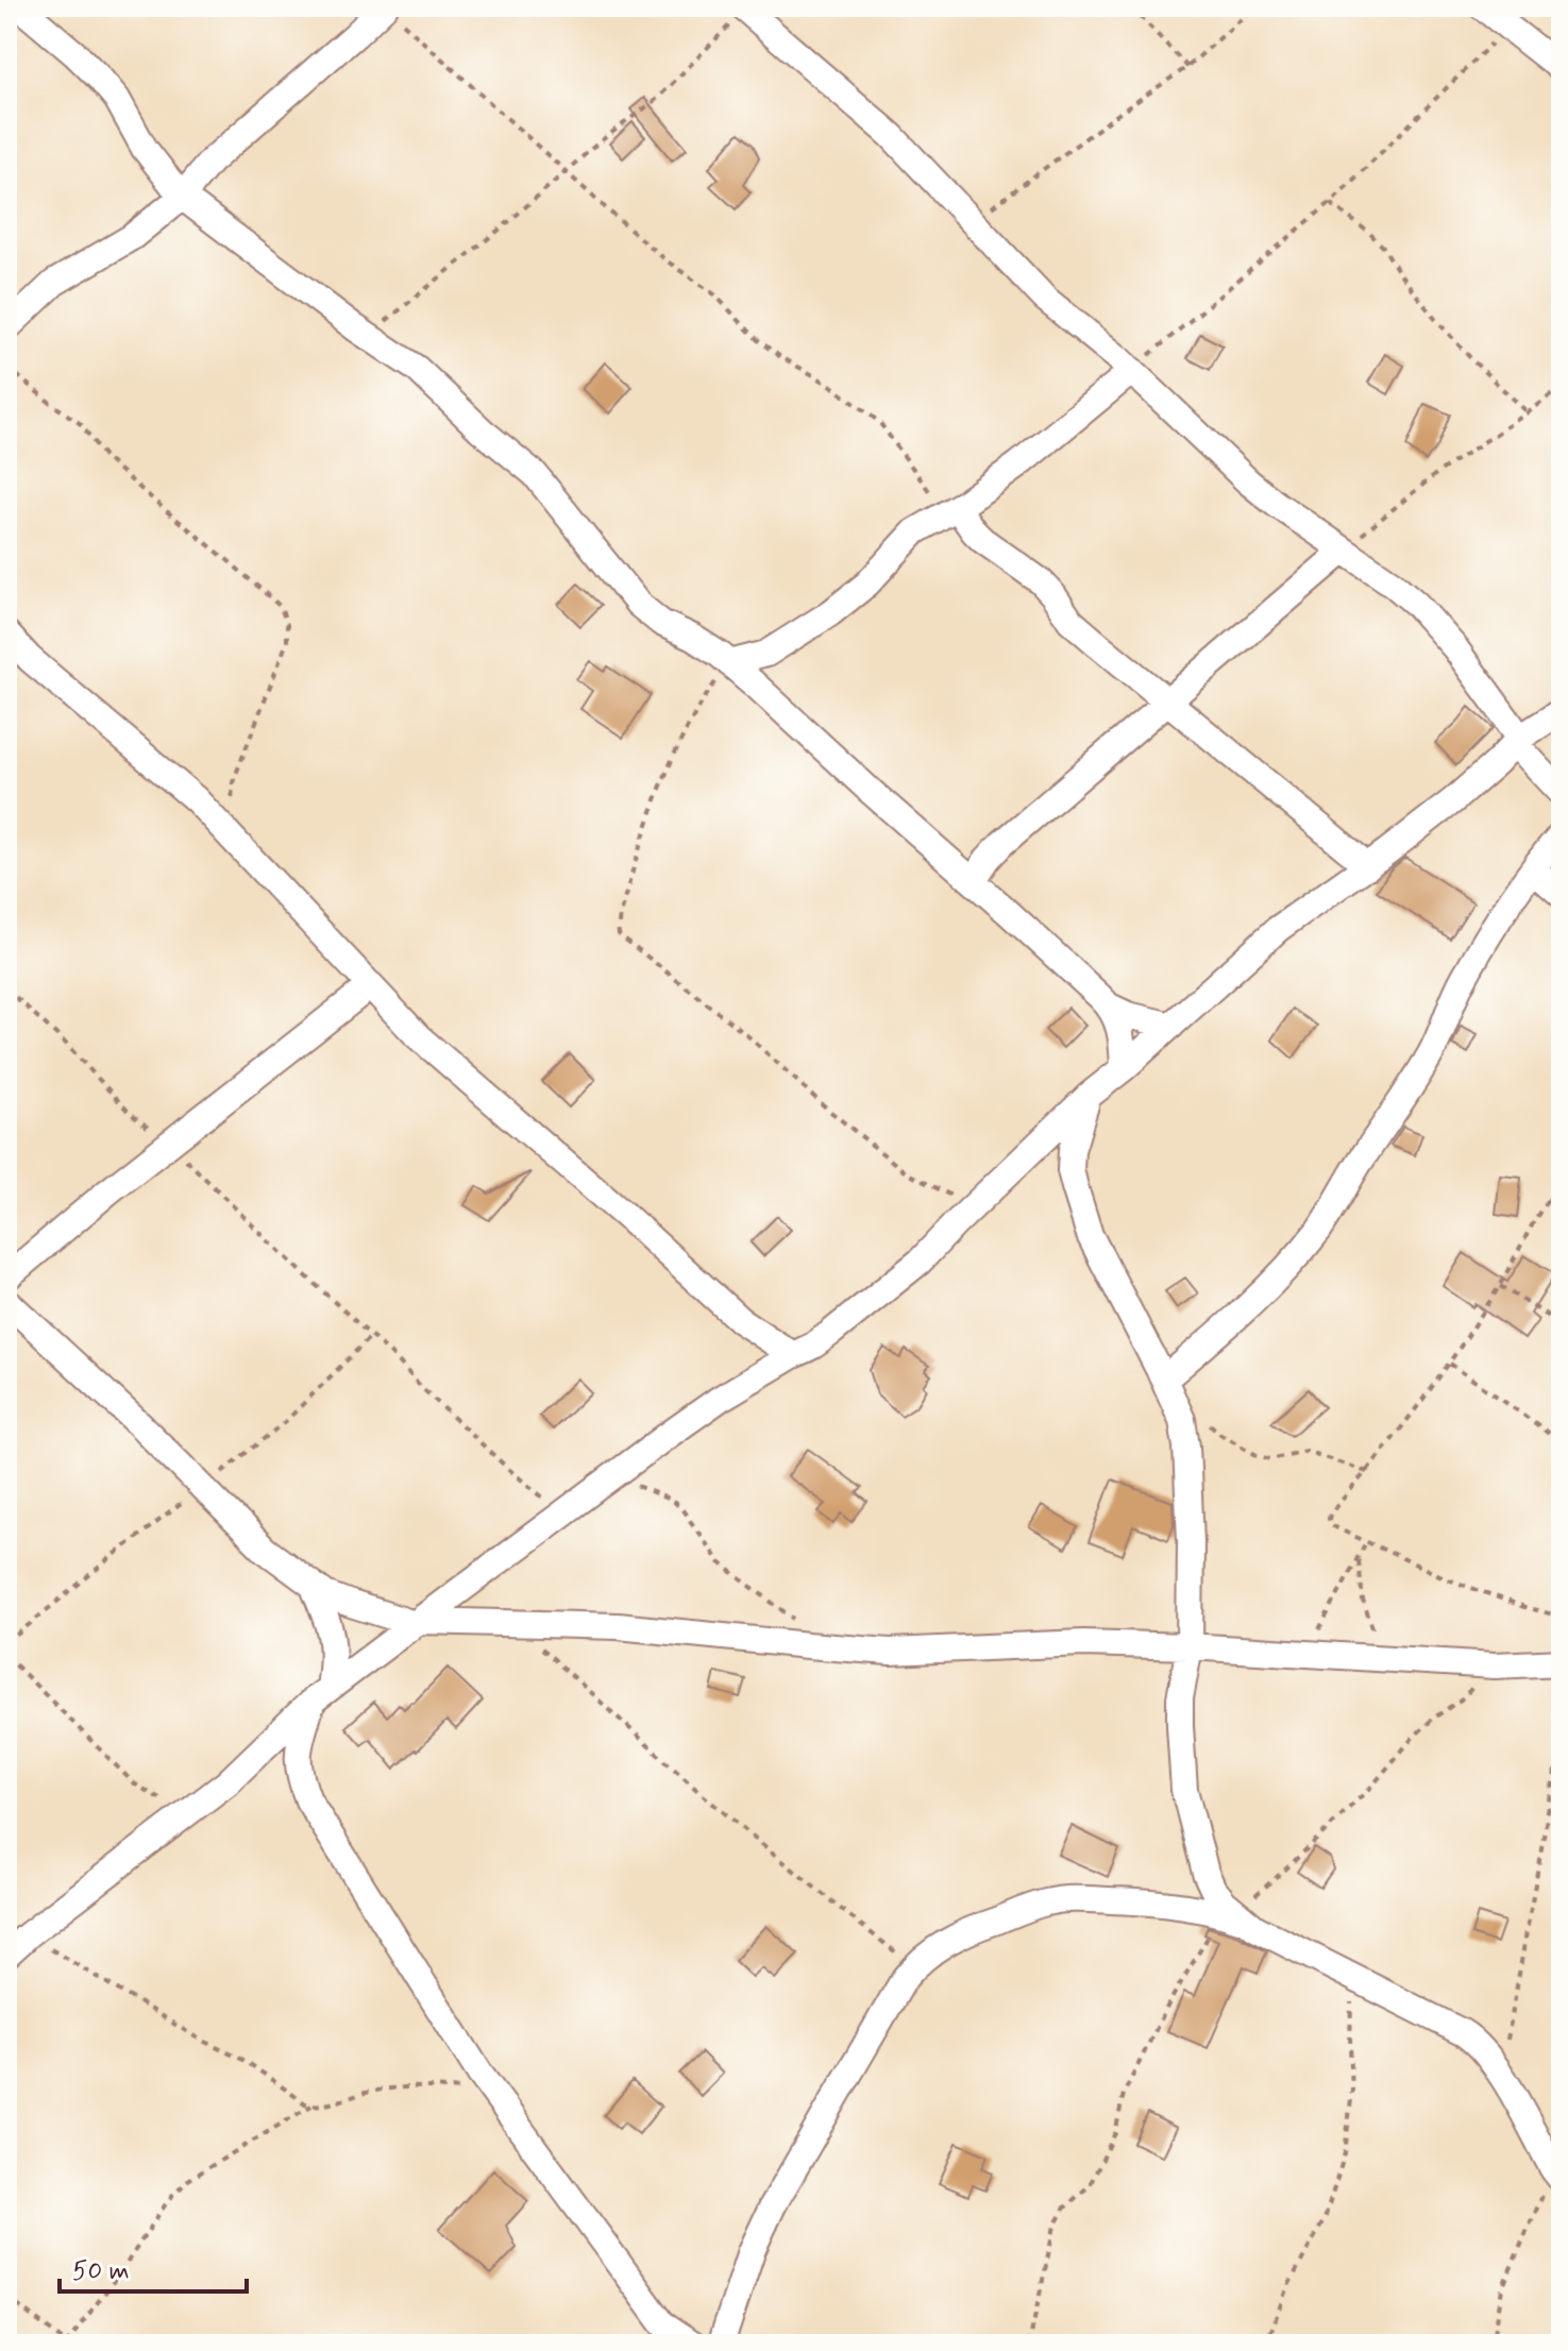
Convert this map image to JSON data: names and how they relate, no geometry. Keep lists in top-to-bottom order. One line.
{"scale_bar":"50 m"}
